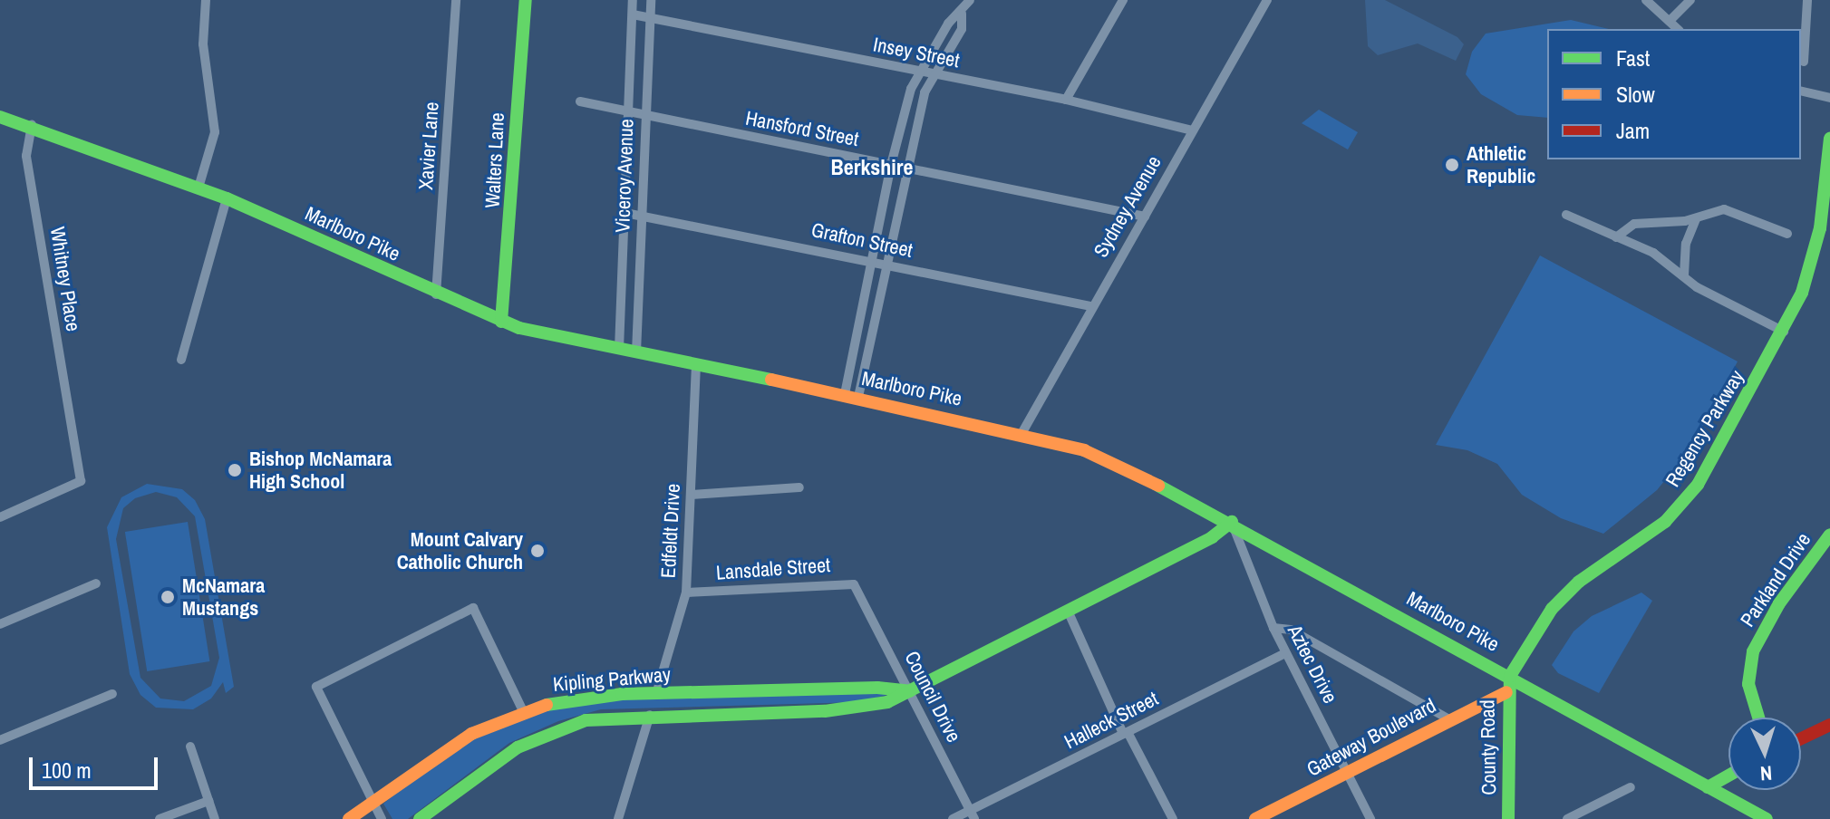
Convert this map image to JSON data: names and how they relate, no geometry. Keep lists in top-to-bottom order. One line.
{"streets":{"street":["Insey Street","Hansford Street","Xavier Lane","Walters Lane","Viceroy Avenue","Sydney Avenue","Marlboro Pike","Grafton Street","Whitney Place","Regency Parkway","Edfeldt Drive","Lansdale Street","Parkland Drive","Aztec Drive","Kipling Parkway","Council Drive","Halleck Street","Gateway Boulevard","County Road"]},"crossings":[["Insey Street","Viceroy Avenue"],["Insey Street","Sydney Avenue"],["Hansford Street","Viceroy Avenue"],["Hansford Street","Sydney Avenue"],["Xavier Lane","Marlboro Pike"],["Walters Lane","Marlboro Pike"],["Viceroy Avenue","Marlboro Pike"],["Viceroy Avenue","Grafton Street"],["Sydney Avenue","Marlboro Pike"],["Sydney Avenue","Grafton Street"],["Marlboro Pike","Whitney Place"],["Marlboro Pike","Regency Parkway"],["Marlboro Pike","Edfeldt Drive"],["Marlboro Pike","Aztec Drive"],["Marlboro Pike","Kipling Parkway"],["Marlboro Pike","County Road"],["Regency Parkway","County Road"],["Edfeldt Drive","Lansdale Street"],["Edfeldt Drive","Kipling Parkway"],["Lansdale Street","Council Drive"],["Aztec Drive","Kipling Parkway"],["Aztec Drive","Halleck Street"],["Aztec Drive","Gateway Boulevard"],["Kipling Parkway","Council Drive"],["Council Drive","Halleck Street"],["Gateway Boulevard","County Road"]],"districts":["Berkshire"],"places":["Athletic Republic","Bishop McNamara High School","Mount Calvary Catholic Church","McNamara Mustangs"],"legend":["Fast","Slow","Jam"],"scale_bar":"100 m","north":"bottom"}
